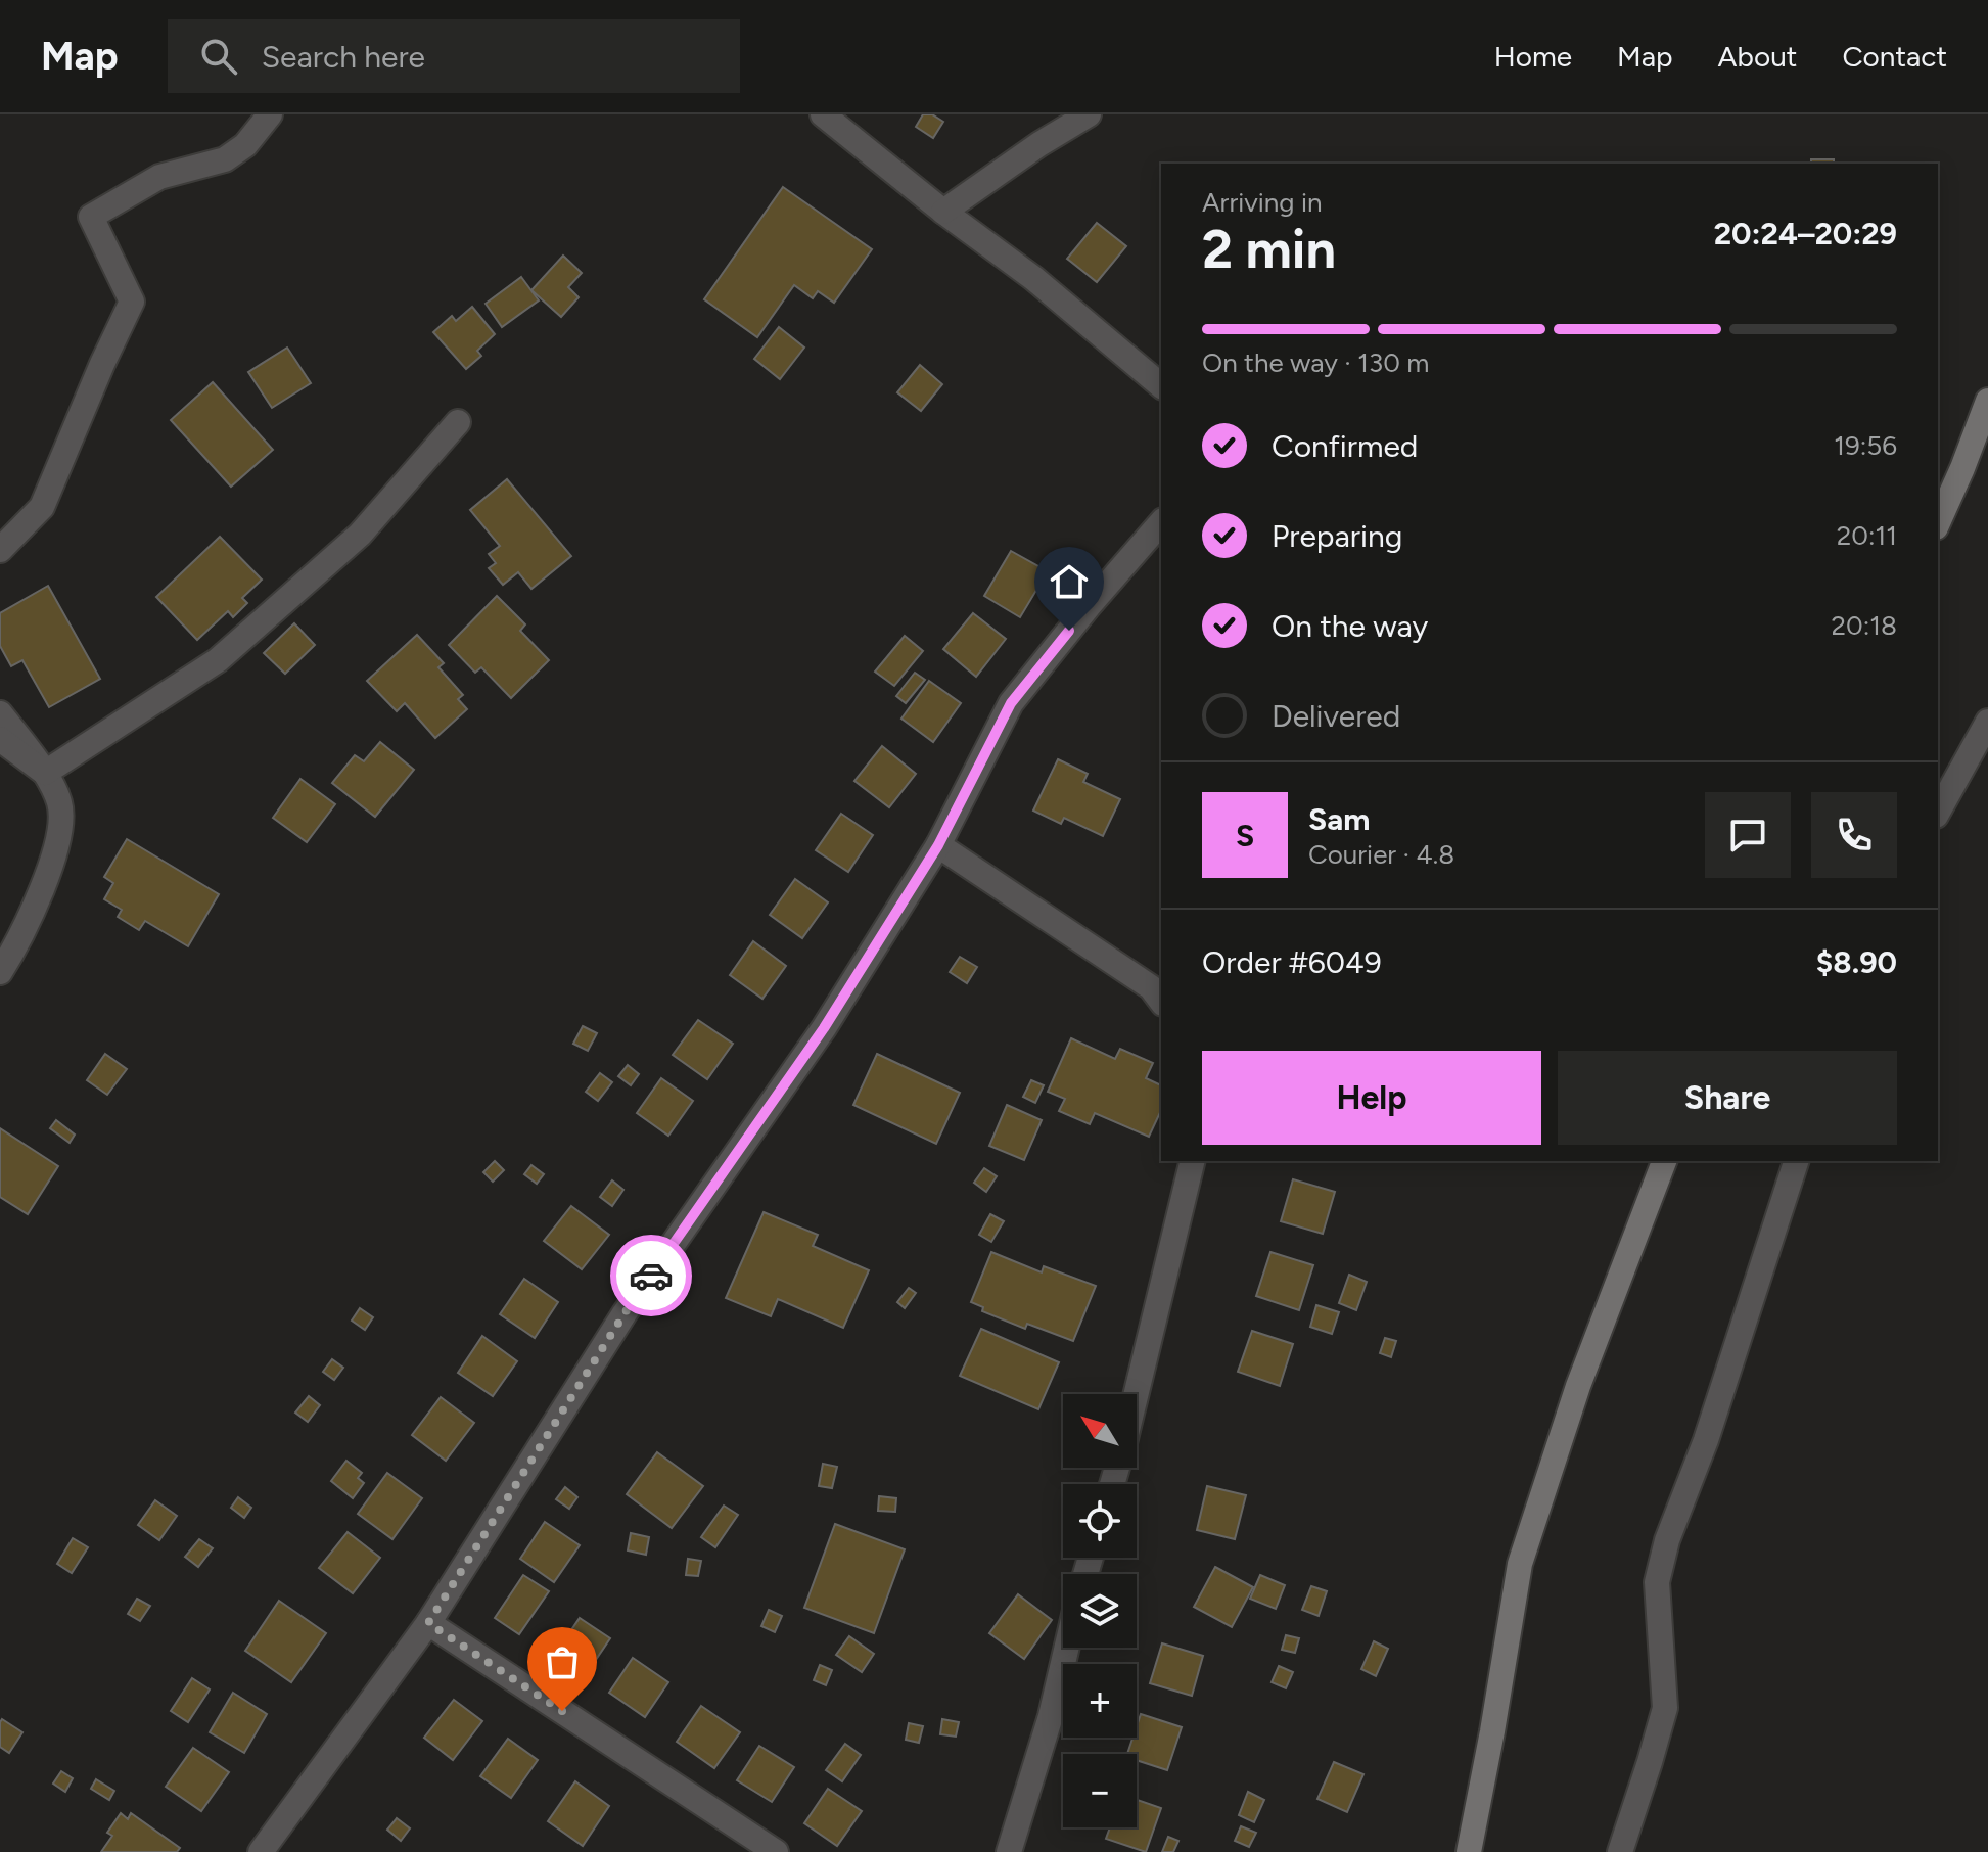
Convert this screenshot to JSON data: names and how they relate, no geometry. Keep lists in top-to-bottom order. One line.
{"north":"top left","page":{"header":"Map","search":"Search here","nav":["Home","Map","About","Contact"],"heading":["2 min","Arriving in","20:24–20:29"],"panel":["Sam","Courier · 4.8","Order #6049","$8.90"],"bar":"On the way · 130 m","list":[["Confirmed","19:56"],["Preparing","20:11"],["On the way","20:18"],"Delivered"],"round":"S","buttons":["Help","Share"],"map_buttons":["+","−"]}}
